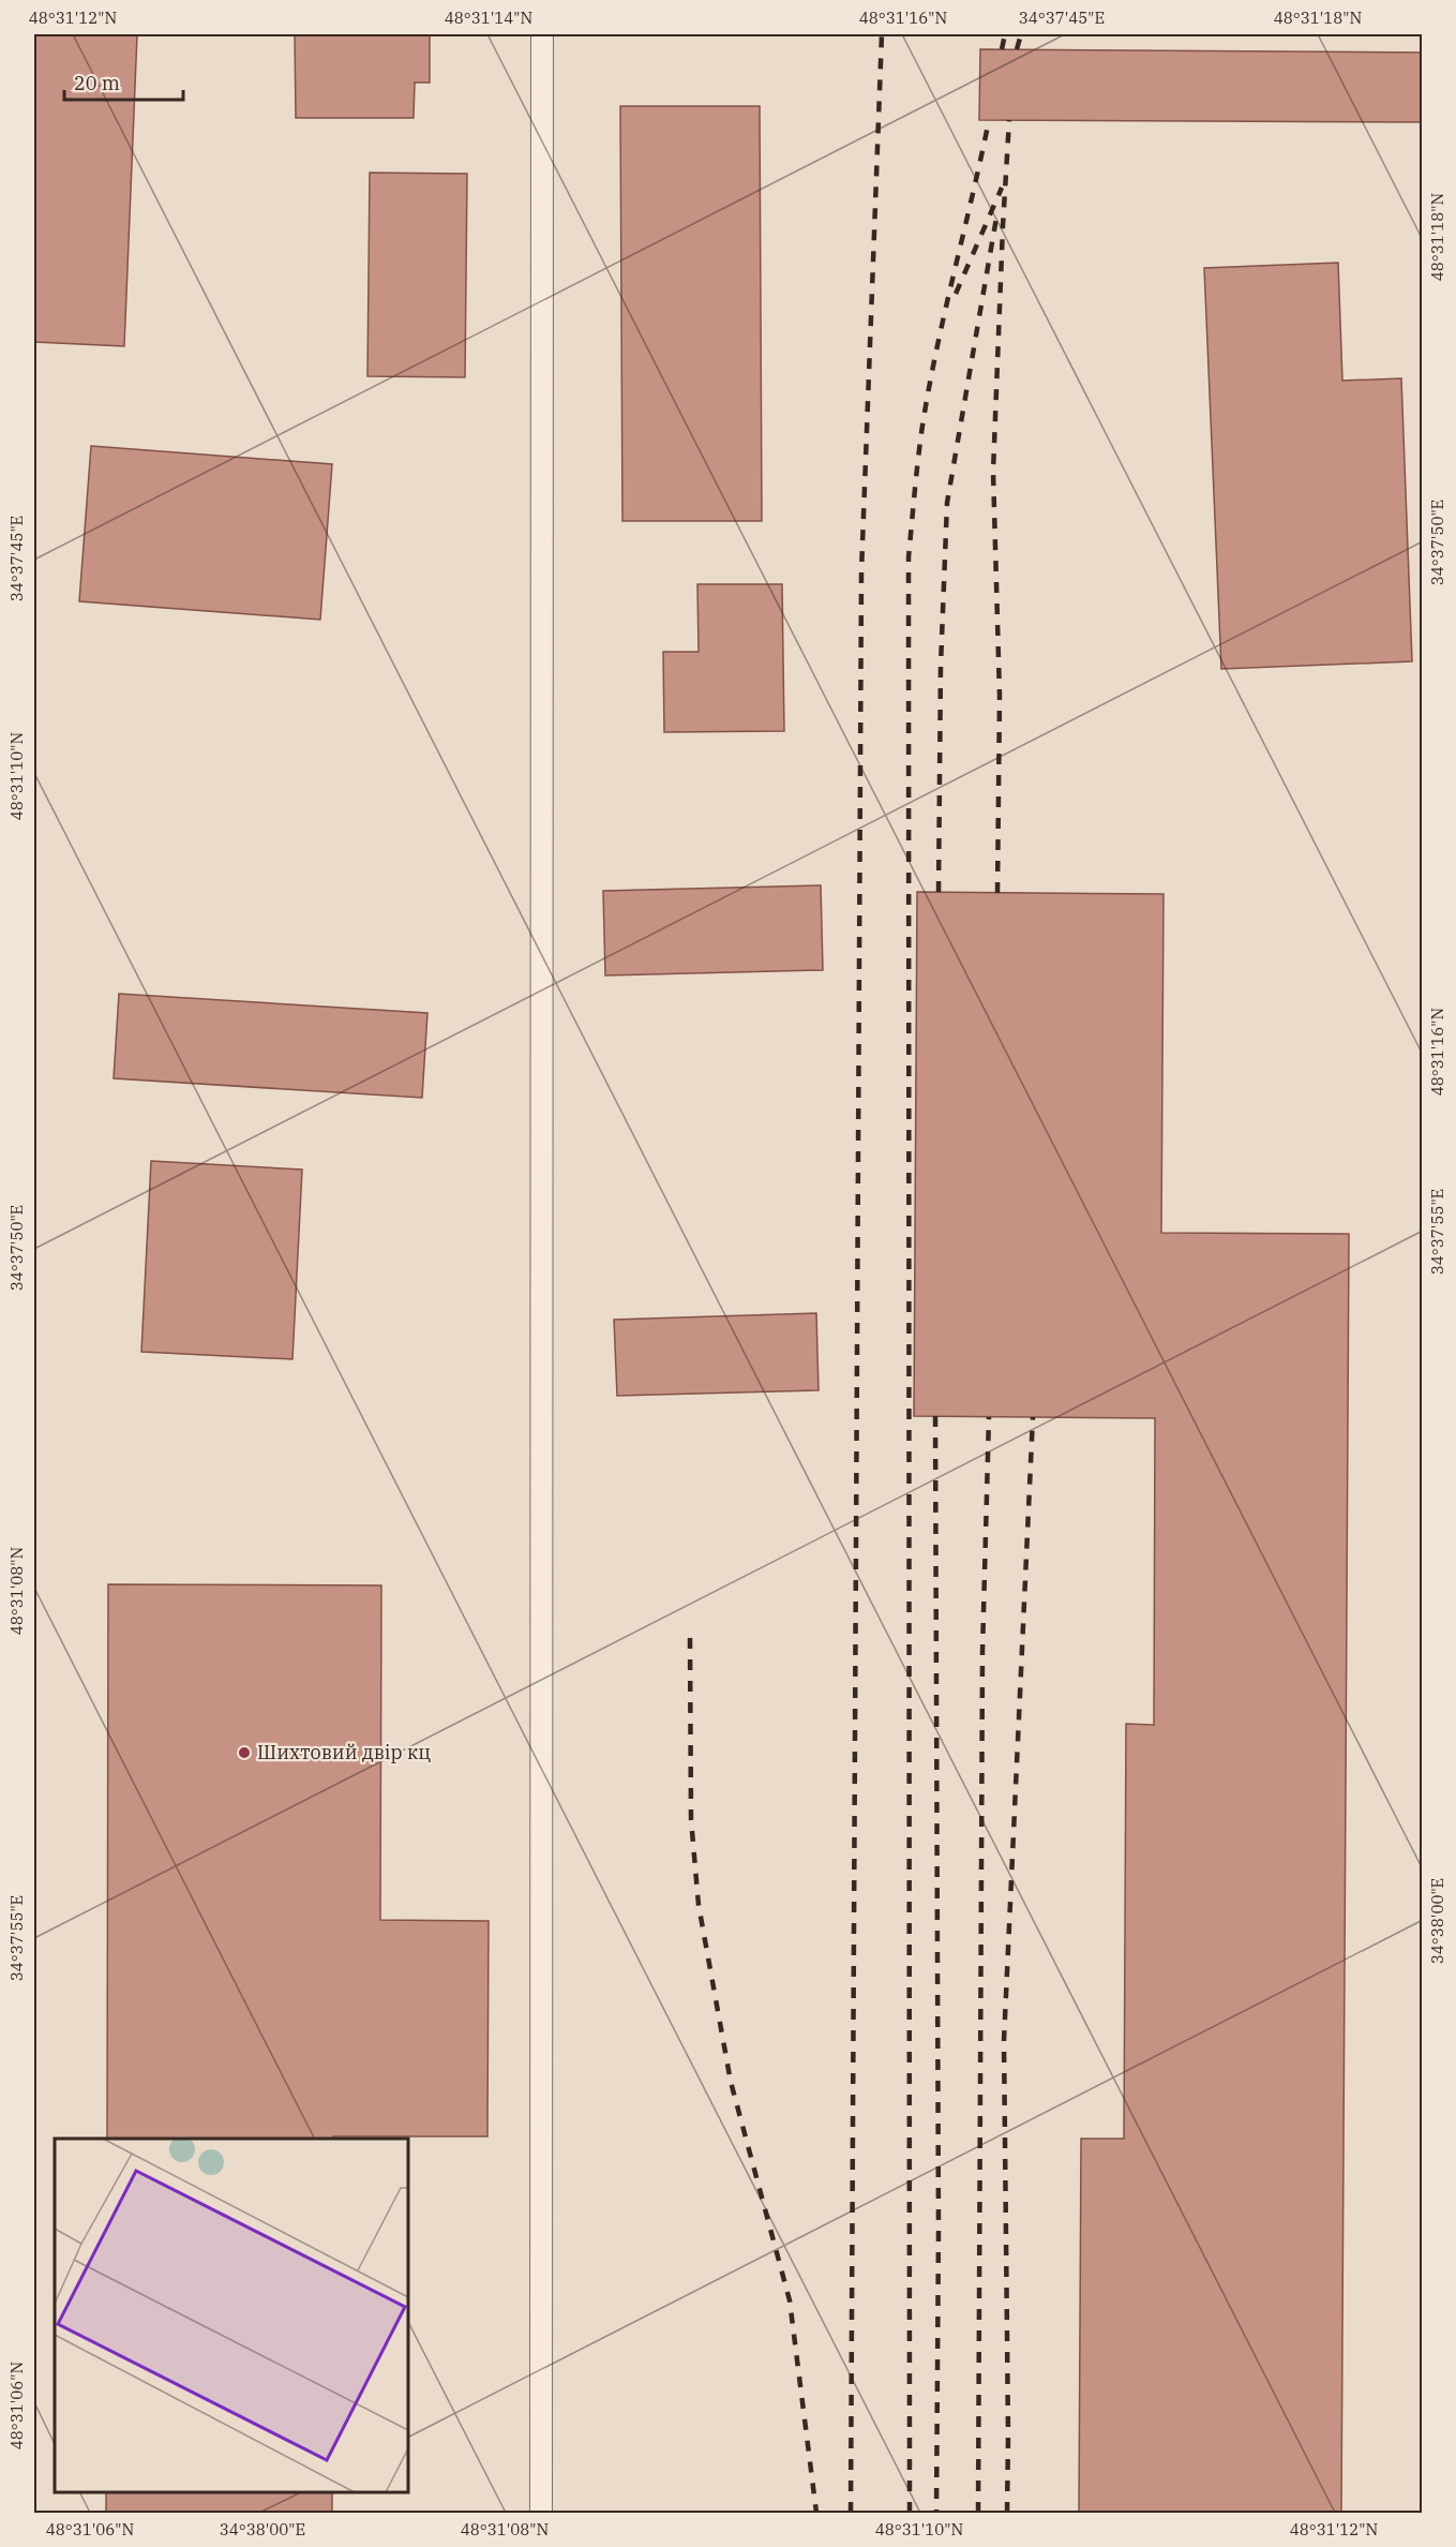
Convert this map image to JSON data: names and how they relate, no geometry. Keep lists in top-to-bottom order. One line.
{"places":["Шихтовий двір кц"],"scale_bar":"20 m","coordinates":["48°31'12\"N","48°31'14\"N","48°31'16\"N","34°37'45\"E","48°31'18\"N","34°37'50\"E","48°31'10\"N","34°37'55\"E","48°31'08\"N","34°38'00\"E","48°31'06\"N"]}
